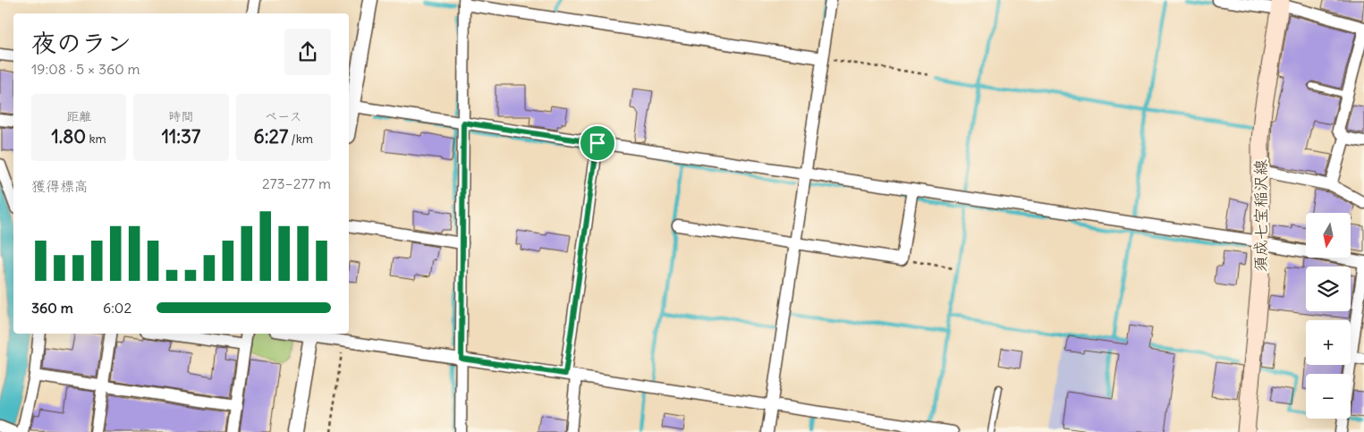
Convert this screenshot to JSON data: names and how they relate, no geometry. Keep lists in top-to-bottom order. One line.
{"streets":{"main road":["須成七宝稲沢線"]},"north":"bottom","page":{"heading":["夜のラン","19:08 · 5 × 360 m"],"stats":[["距離","1.80 km"],["時間","11:37"],["ペース","6:27 /km"]],"chart":["獲得標高","273–277 m"],"map_buttons":["+","−"],"list":[{"name":"360 m","note":"6:02"}]}}
